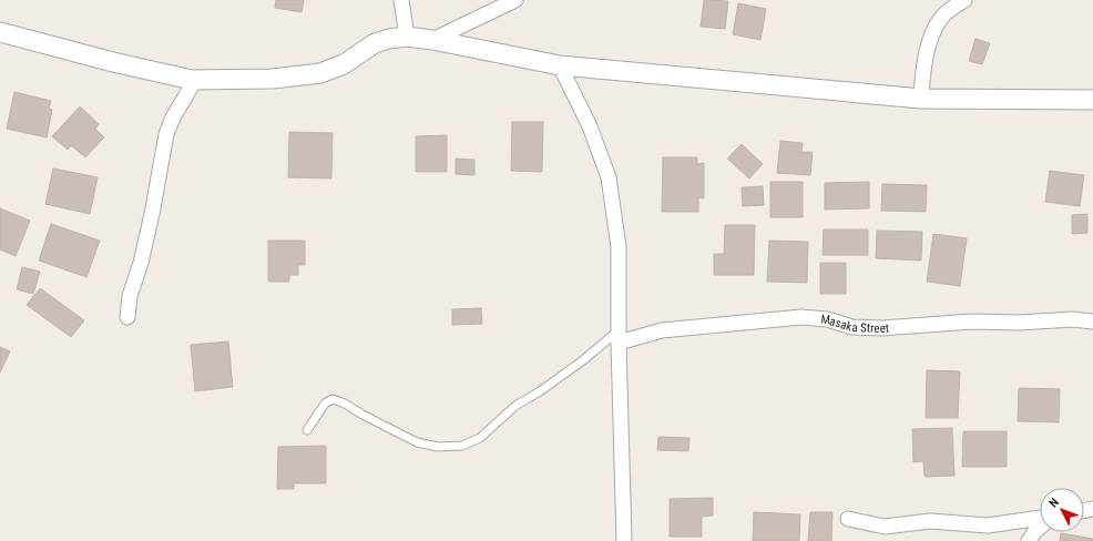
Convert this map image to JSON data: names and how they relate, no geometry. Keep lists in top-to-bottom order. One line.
{"streets":{"street":["Masaka Street"]},"north":"top left"}
